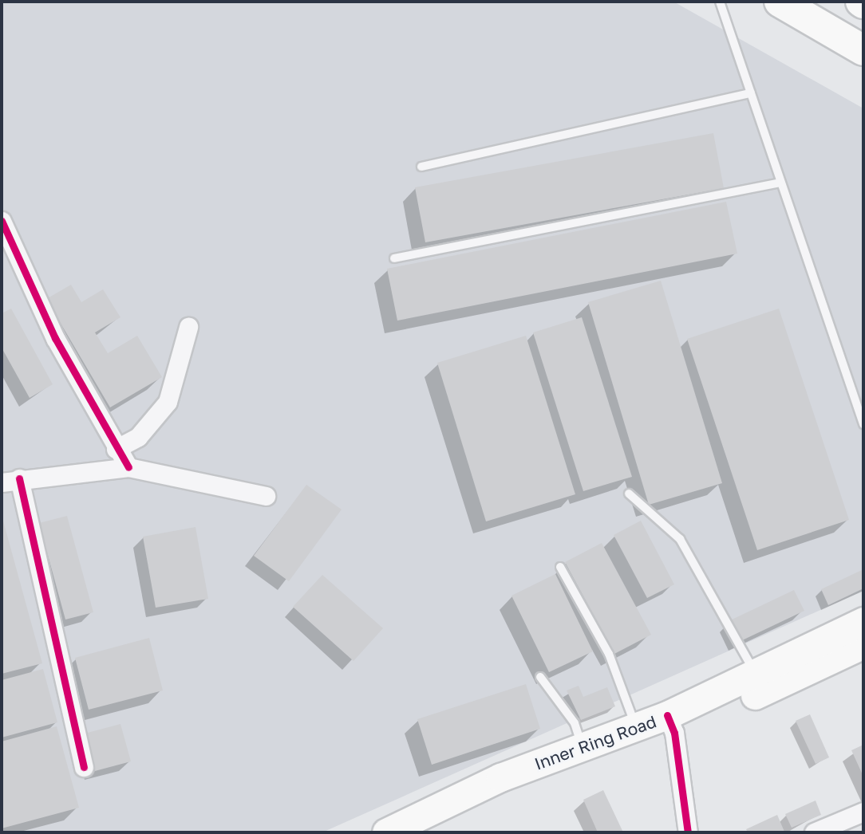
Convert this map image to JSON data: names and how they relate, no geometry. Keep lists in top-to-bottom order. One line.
{"streets":{"main road":["Inner Ring Road"]}}
